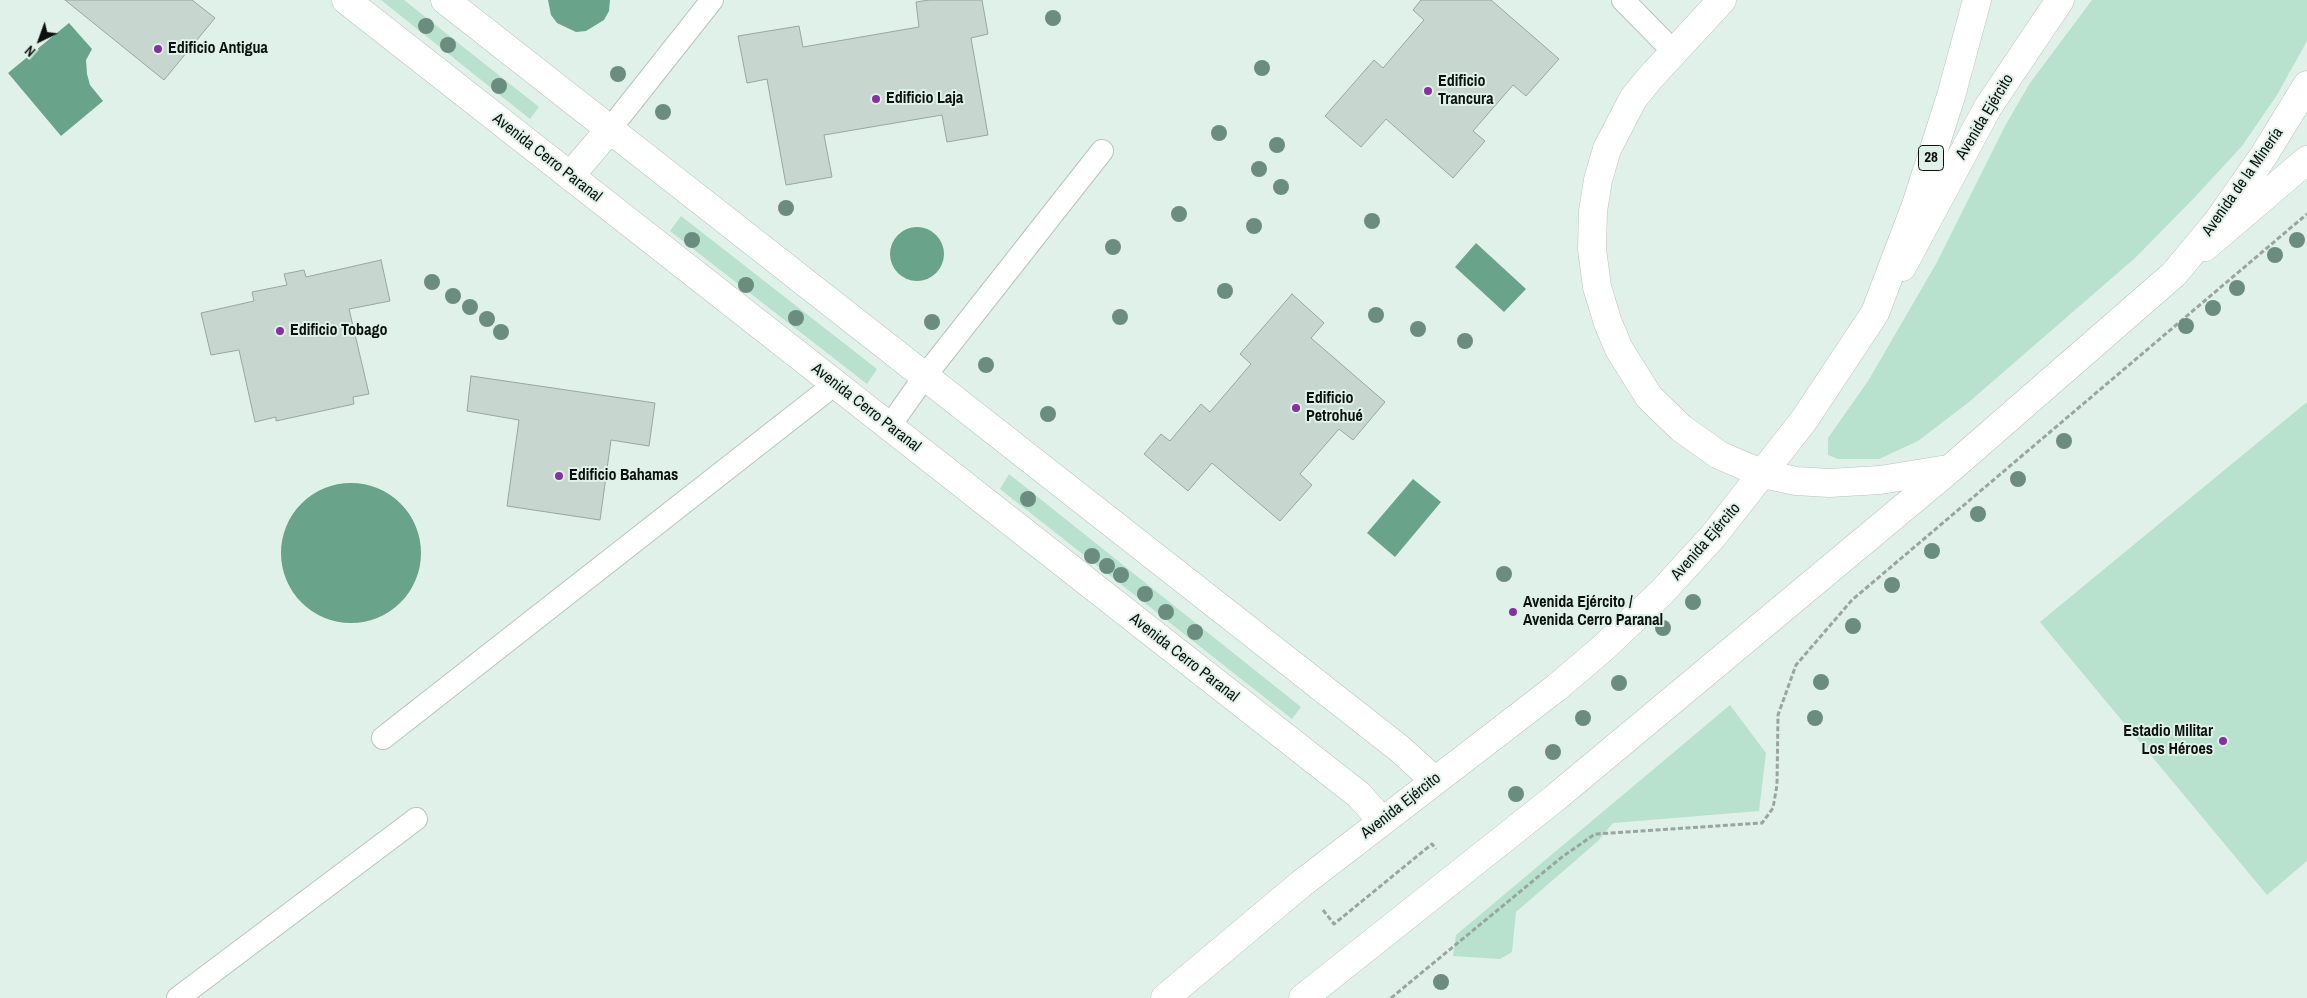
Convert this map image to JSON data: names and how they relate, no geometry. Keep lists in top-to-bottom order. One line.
{"streets":{"main road":["Avenida Ejército","Avenida Cerro Paranal","28","Avenida de la Minería"]},"crossings":[["Avenida Ejército","Avenida Cerro Paranal"],["Avenida Ejército","28"]],"places":["Edificio Antigua","Edificio Trancura","Edificio Laja","Edificio Tobago","Edificio Petrohué","Edificio Bahamas","Avenida Ejército / Avenida Cerro Paranal","Estadio Militar Los Héroes"],"north":"bottom left"}
